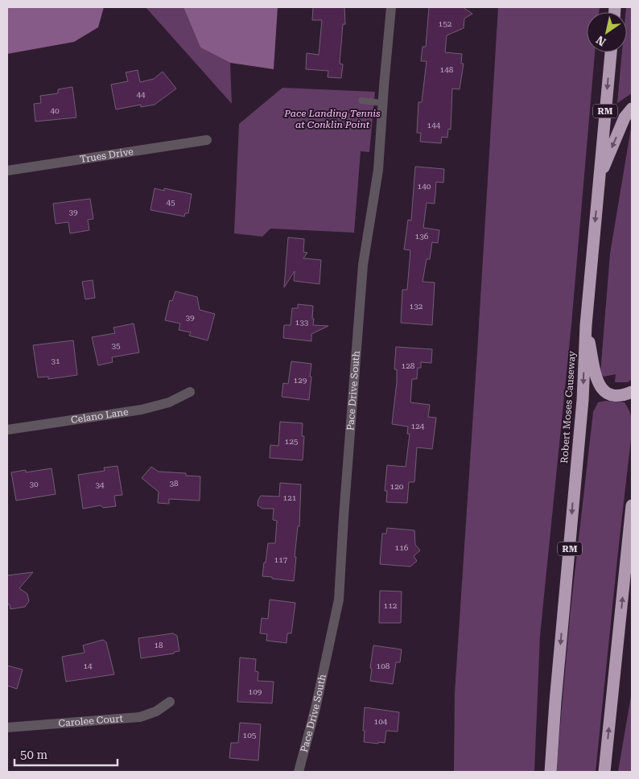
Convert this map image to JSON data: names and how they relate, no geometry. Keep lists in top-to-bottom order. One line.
{"streets":{"highway":["RM","Robert Moses Causeway"],"street":["Trues Drive","Pace Drive South","Celano Lane","Carolee Court"]},"parks":["Pace Landing Tennis at Conklin Point"],"house_numbers":["152","148","44","40","144","140","45","39","136","132","39","133","35","31","128","129","124","125","38","30","34","120","121","116","117","112","18","14","108","109","104","105"],"scale_bar":"50 m","north":"bottom left"}
